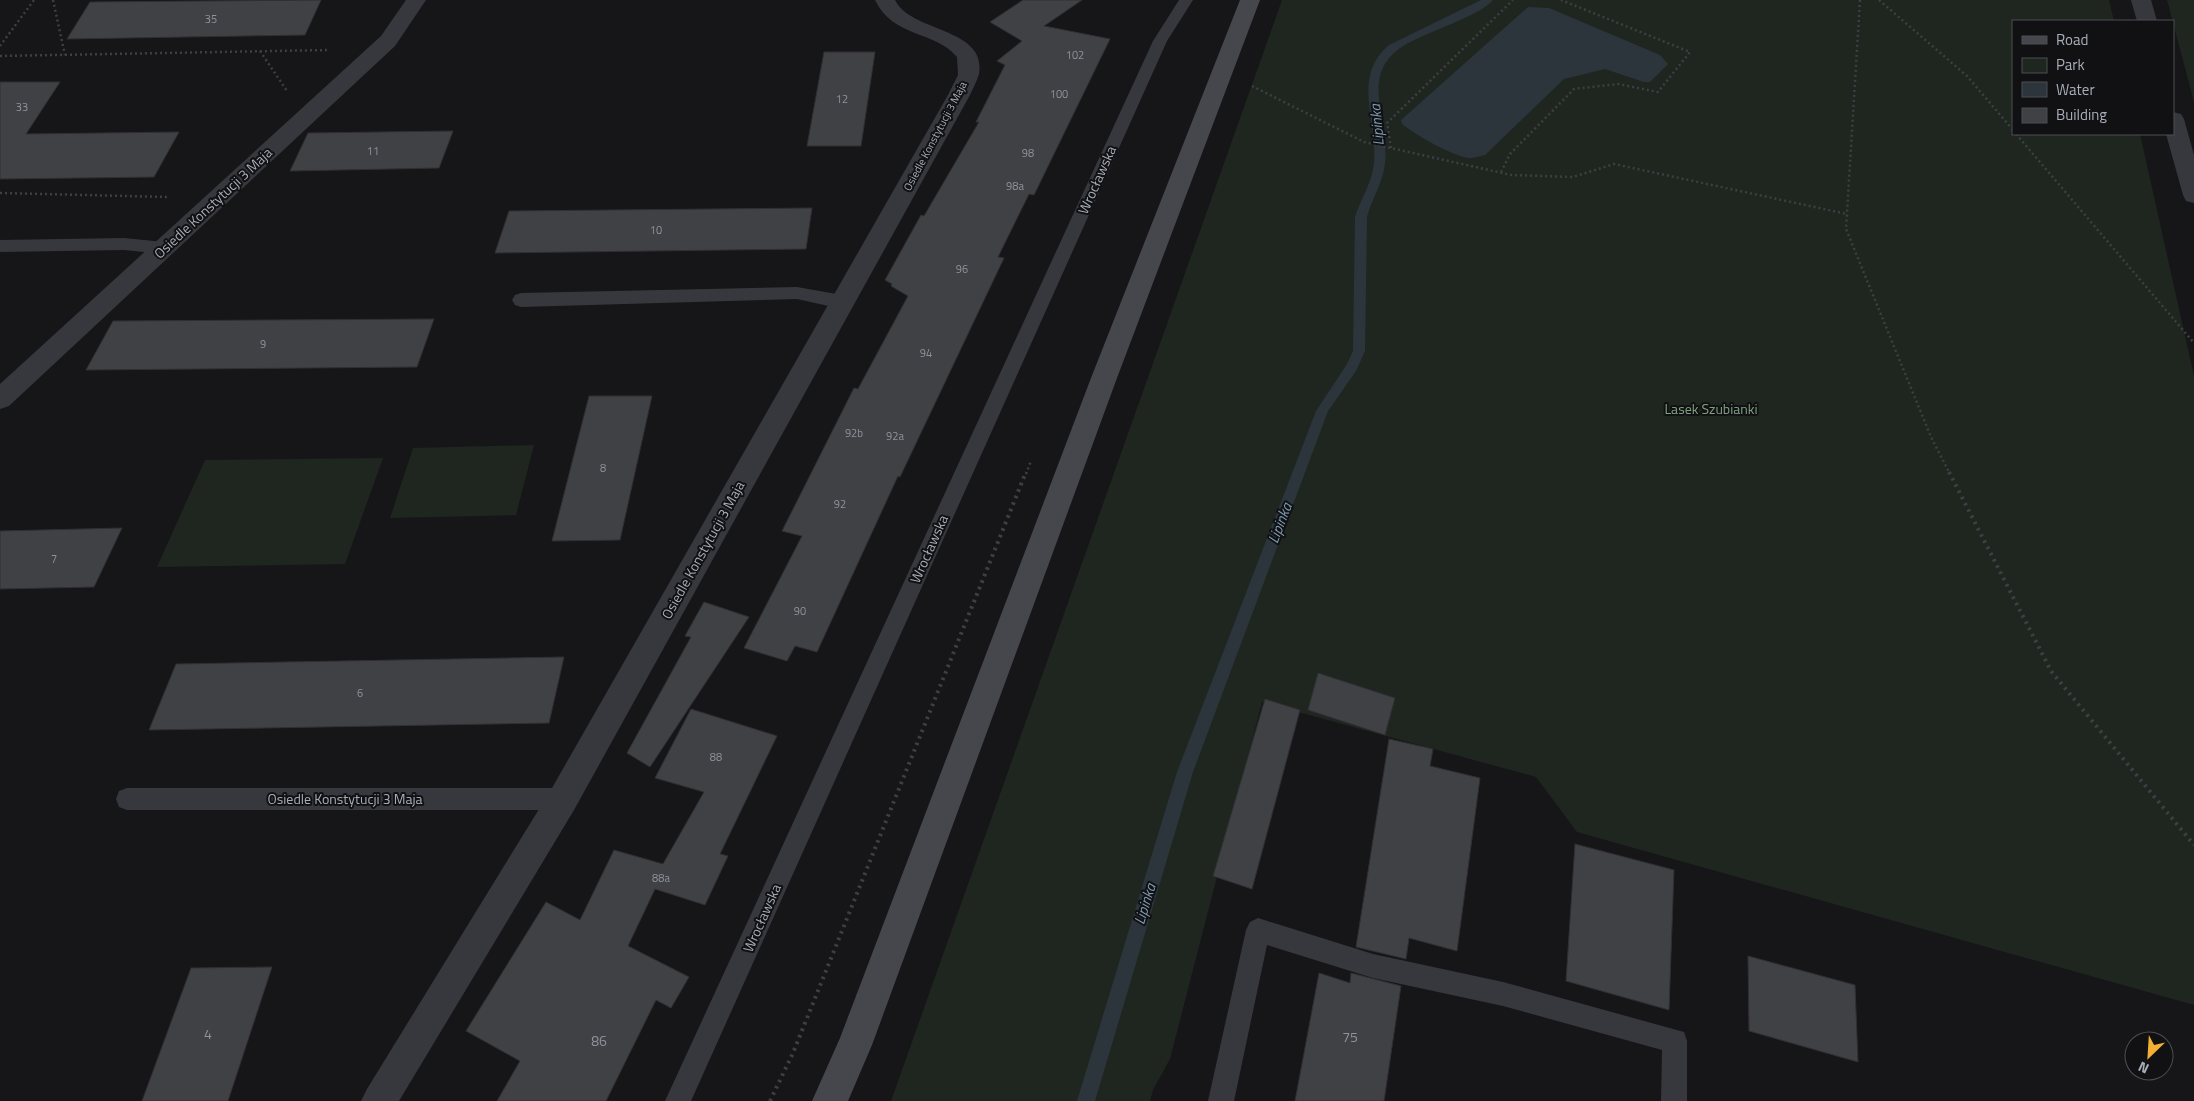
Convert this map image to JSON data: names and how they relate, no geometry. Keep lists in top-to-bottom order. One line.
{"streets":{"street":["Osiedle Konstytucji 3 Maja"],"lane":["Wrocławska"]},"water":["Lipinka"],"parks":["Lasek Szubianki"],"house_numbers":["35","102","100","12","33","11","98","98a","10","96","9","94","92b","92a","8","92","7","90","6","88","88a","4","75","86"],"legend":["Road","Park","Water","Building"],"north":"bottom left"}
